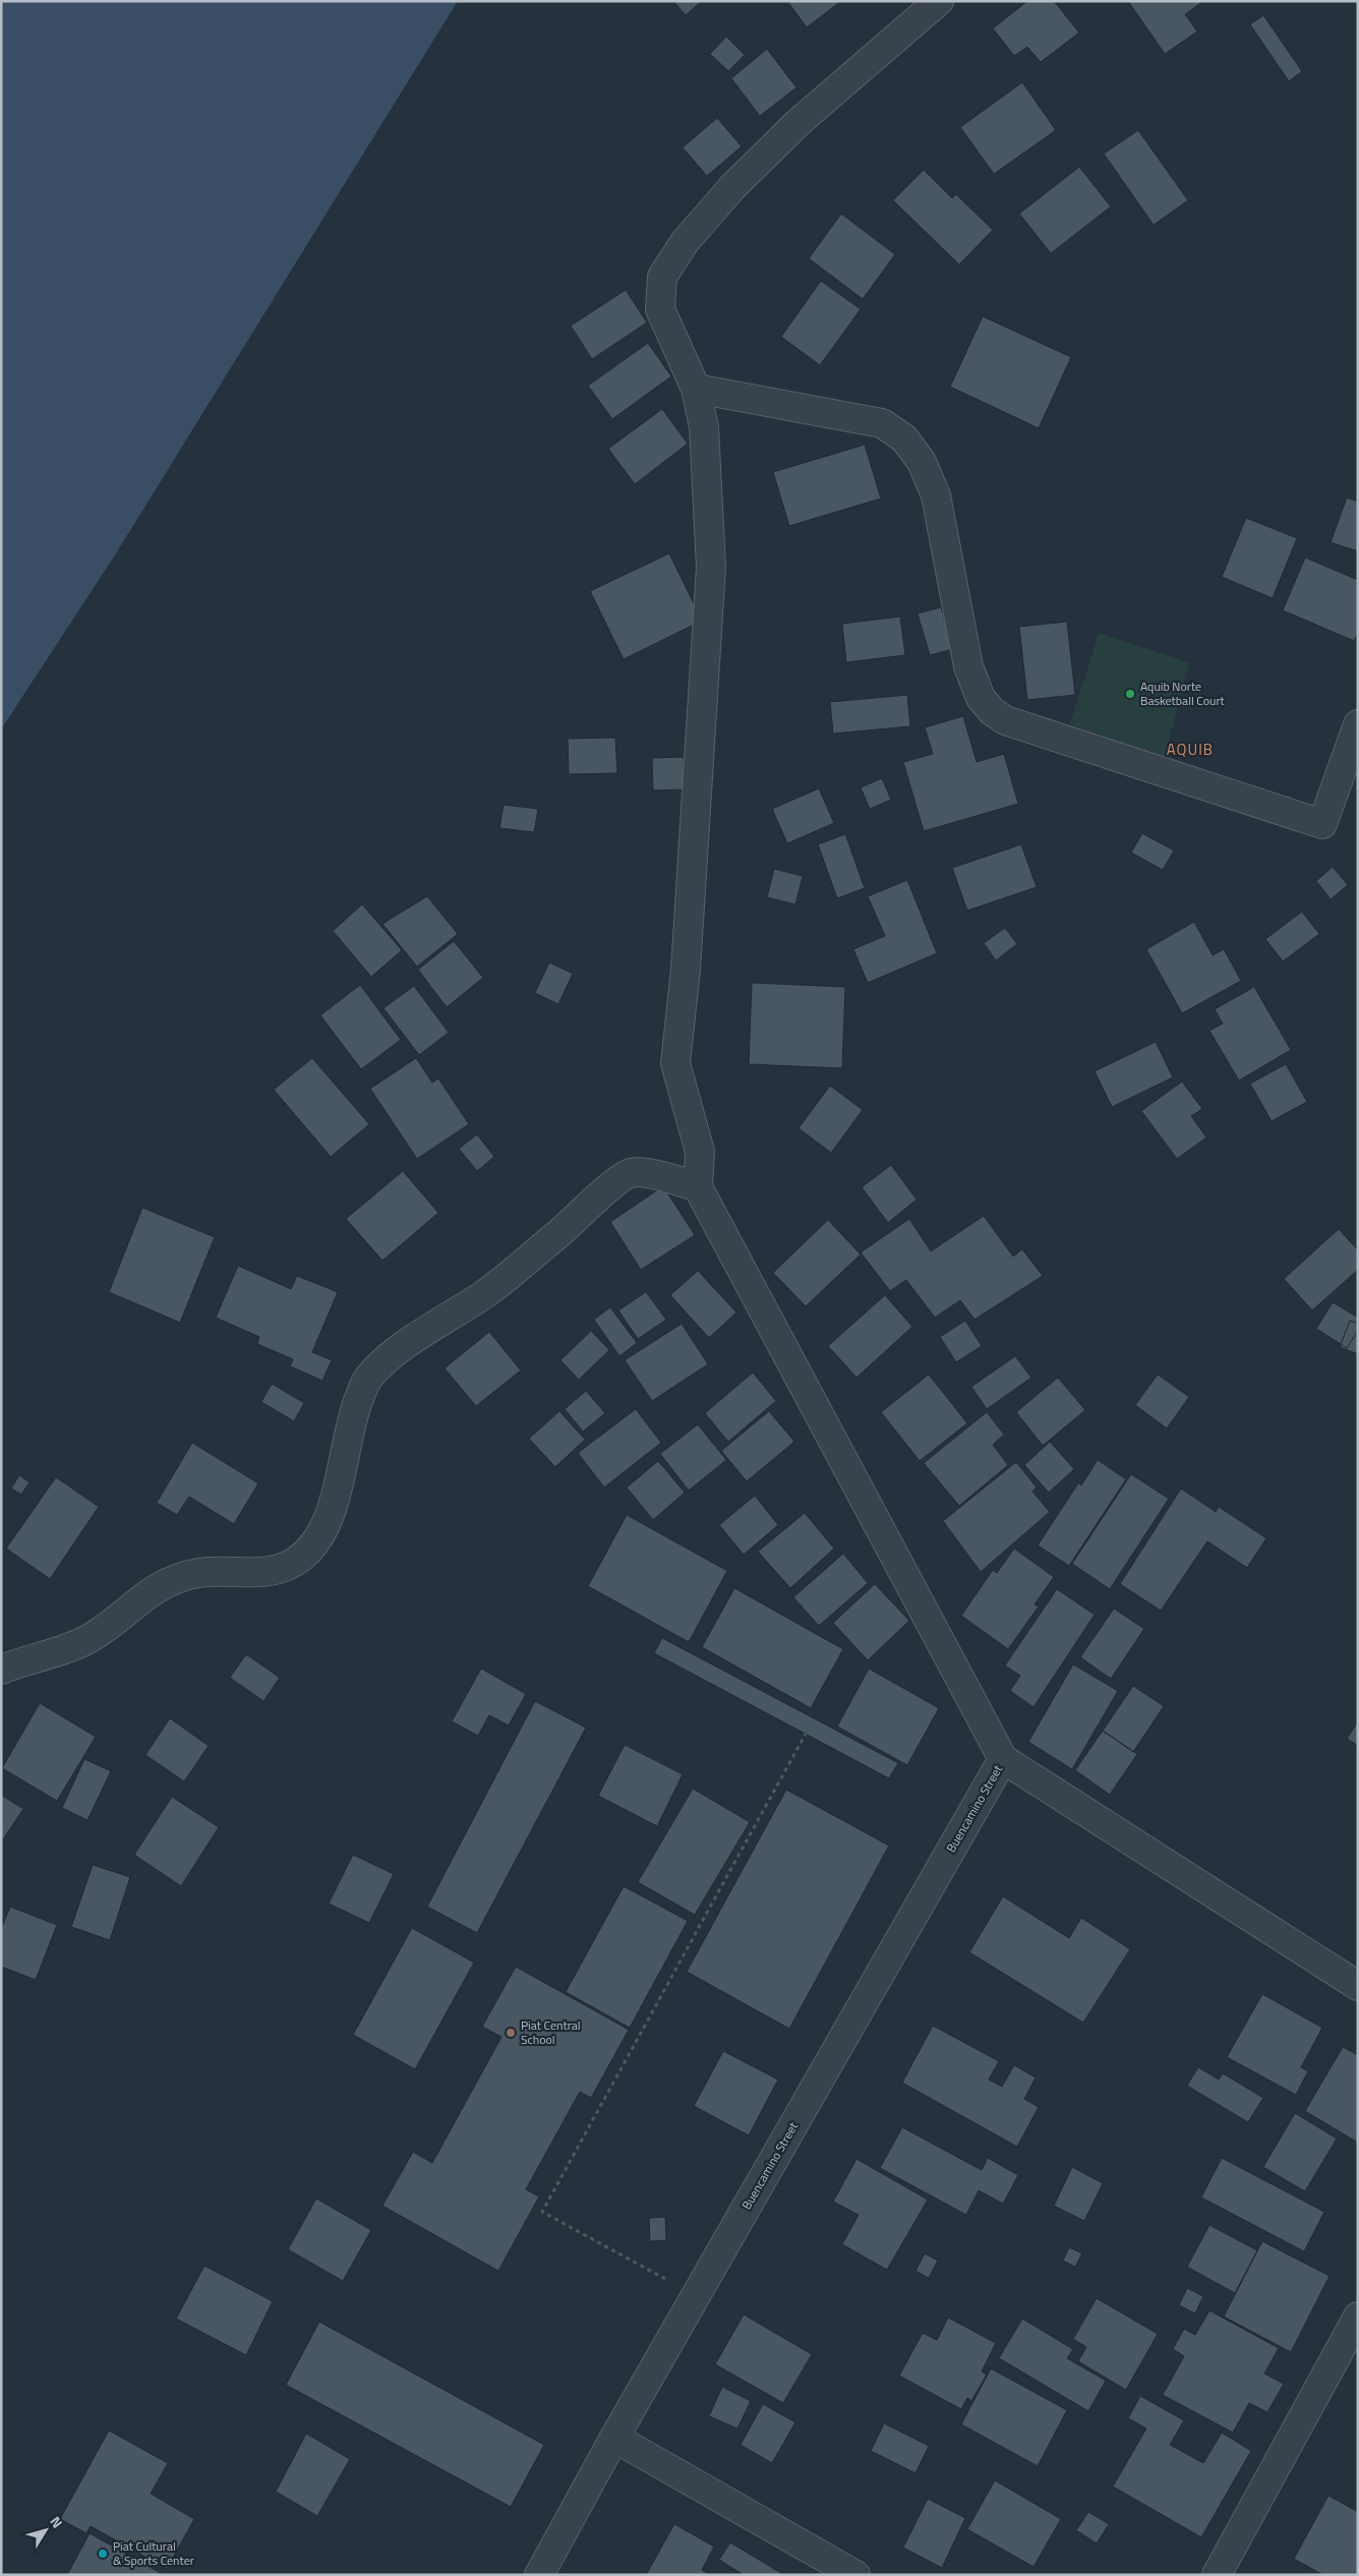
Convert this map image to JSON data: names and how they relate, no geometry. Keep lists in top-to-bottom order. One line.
{"streets":{"street":["Buencamino Street"]},"districts":["AQUIB"],"places":["Aquib Norte Basketball Court","Piat Central School","Piat Cultural & Sports Center"],"north":"top right"}
